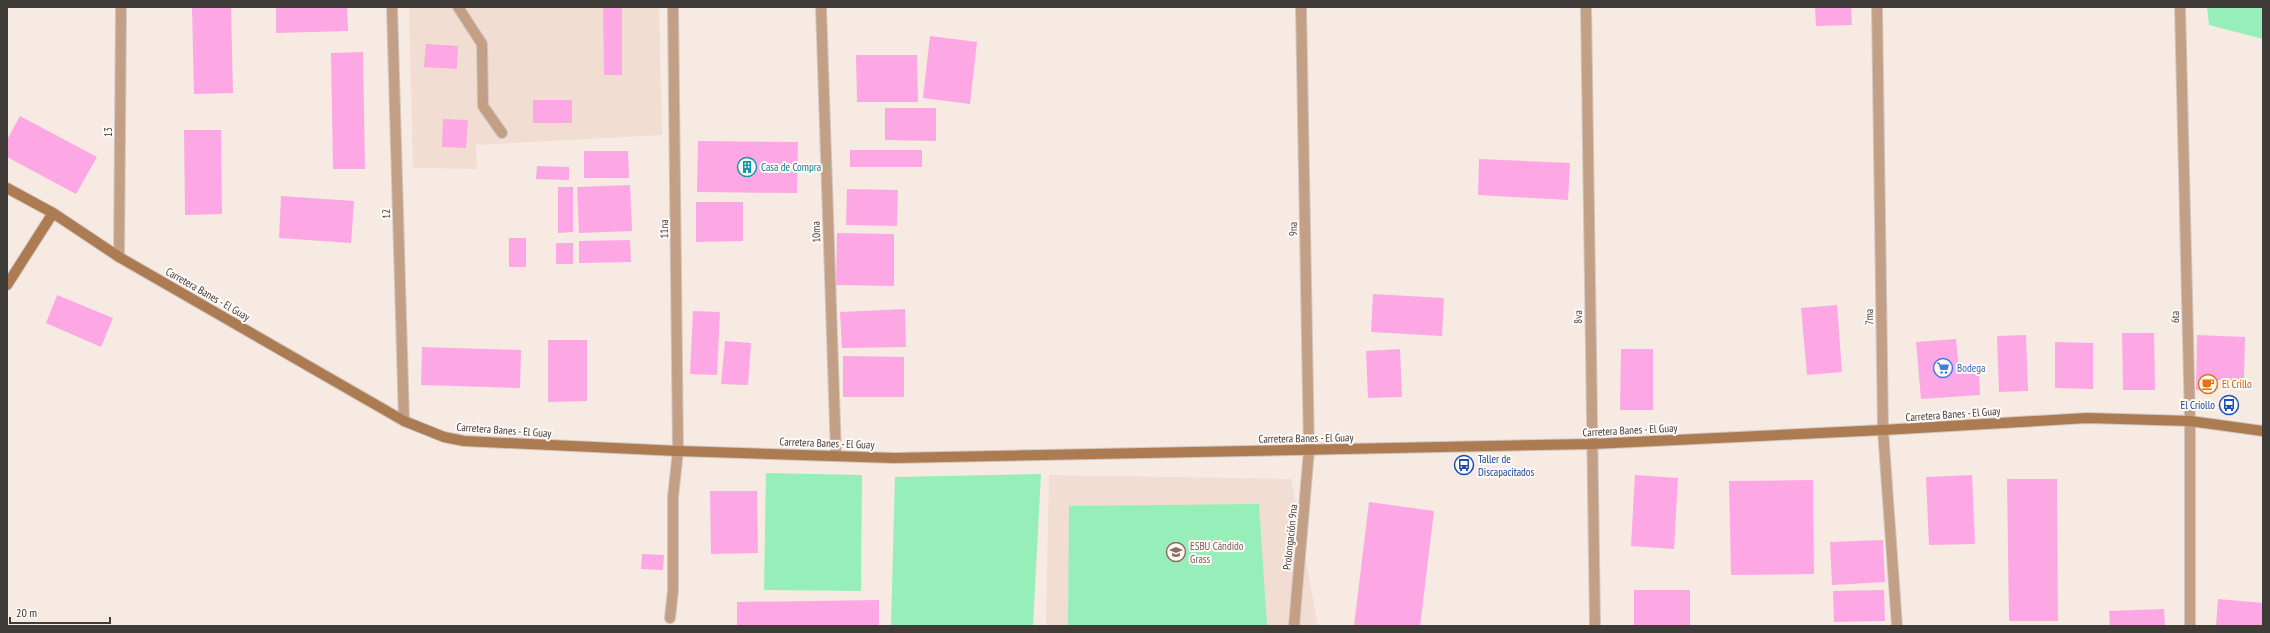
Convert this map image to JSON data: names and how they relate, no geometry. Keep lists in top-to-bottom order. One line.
{"streets":{"main road":["Carretera Banes - El Guay"],"street":["13","12","11na","9na","10ma","8va","7ma","6ta","Prolongación 9na"]},"crossings":[["13","Carretera Banes - El Guay"],["12","Carretera Banes - El Guay"],["11na","Carretera Banes - El Guay"],["9na","Carretera Banes - El Guay"],["9na","Prolongación 9na"],["10ma","Carretera Banes - El Guay"],["Carretera Banes - El Guay","8va"],["Carretera Banes - El Guay","7ma"],["Carretera Banes - El Guay","6ta"],["Carretera Banes - El Guay","Prolongación 9na"]],"places":{"building":["Casa de Compra"],"supermarket":["Bodega"],"cafe":["El Crillo"],"bus stop":["El Criollo","Taller de Discapacitados"],"school or university":["ESBU Cándido Grass"]},"scale_bar":"20 m"}
